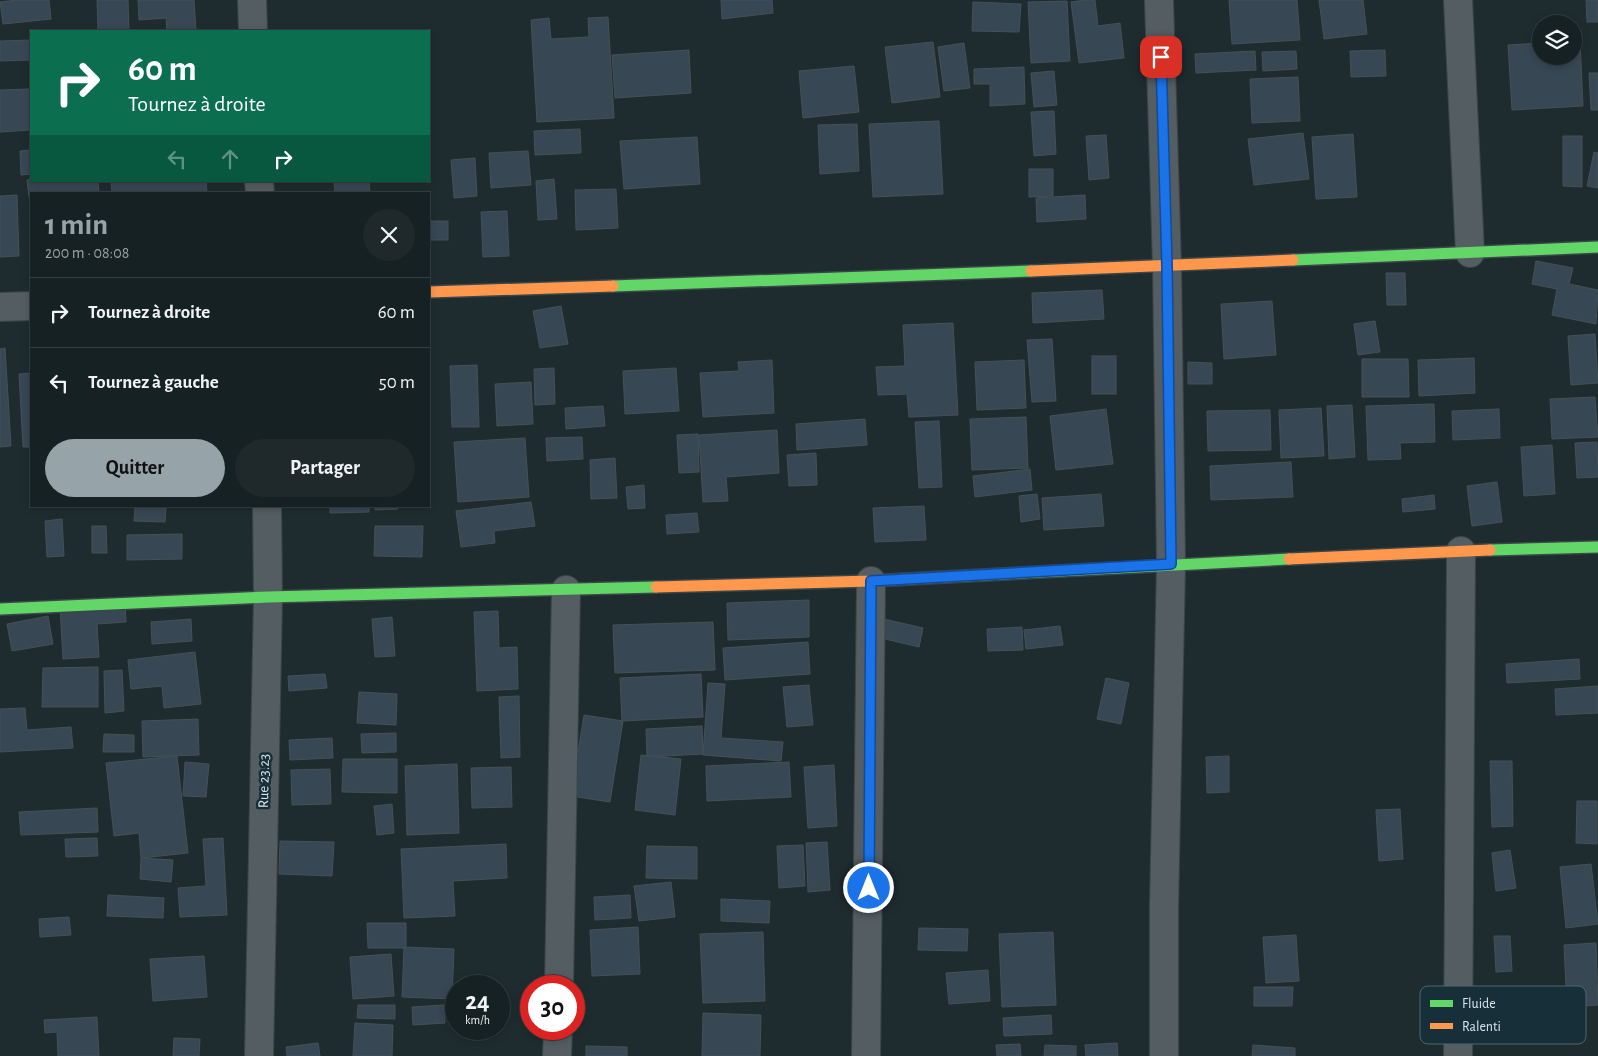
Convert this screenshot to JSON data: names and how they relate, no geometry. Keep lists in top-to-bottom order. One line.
{"streets":{"street":["Rue 23.23"]},"legend":["Fluide","Ralenti"],"page":{"turn":["60 m","Tournez à droite"],"heading":["1 min","200 m · 08:08"],"list":[{"name":"Tournez à droite","value":"60 m"},{"name":"Tournez à gauche","value":"50 m"}],"buttons":["Quitter","Partager"],"speed":"24 km/h","limit":"30"}}
